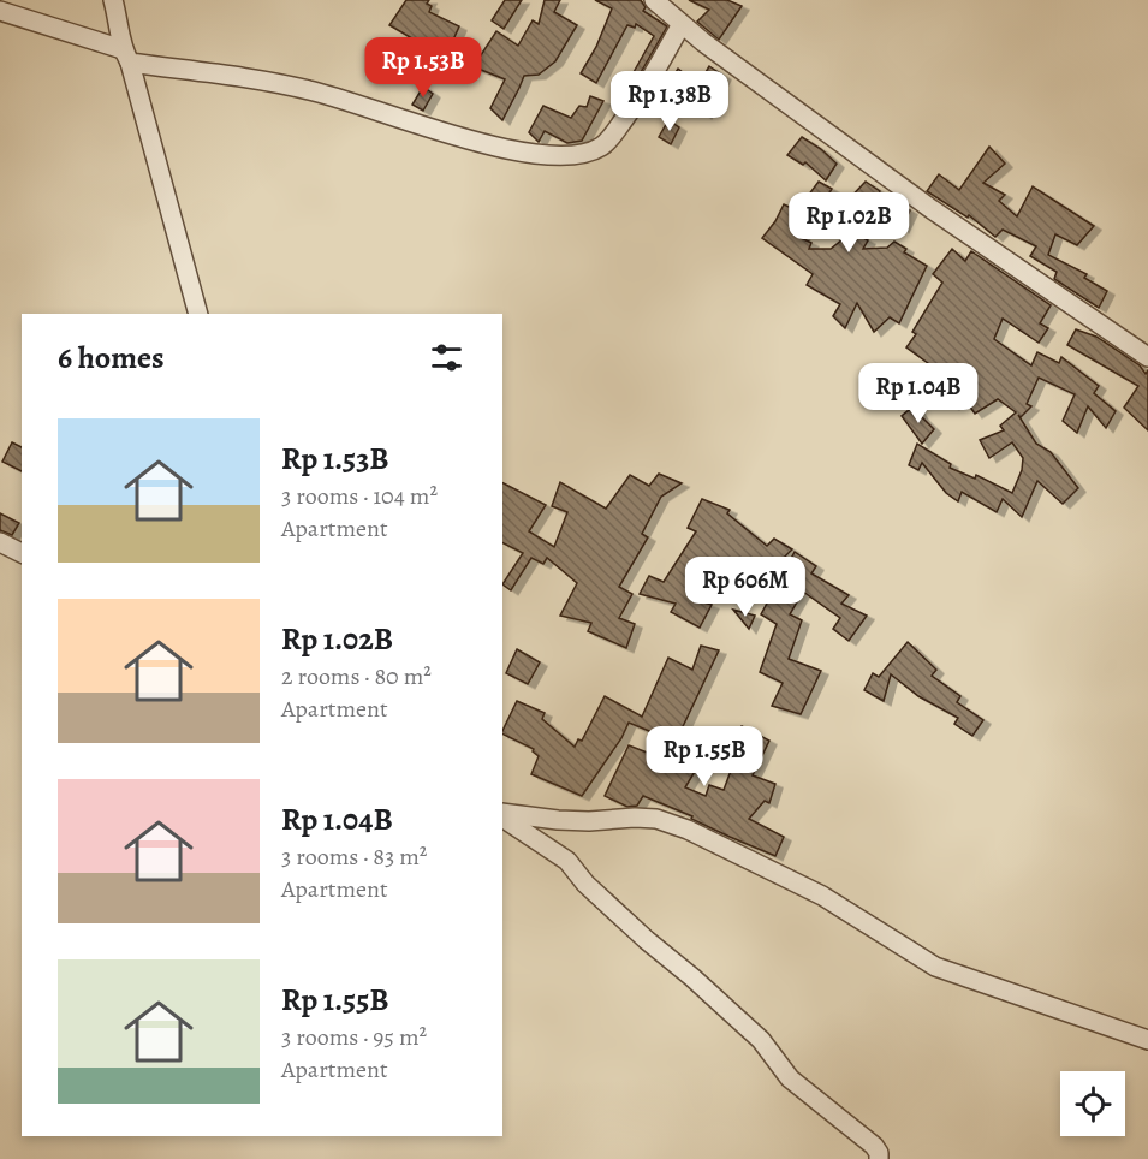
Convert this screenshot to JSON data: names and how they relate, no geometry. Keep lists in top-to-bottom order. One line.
{"page":{"price":["Rp 1.53B","Rp 1.38B","Rp 1.02B","Rp 1.04B","Rp 606M","Rp 1.55B"],"heading":"6 homes","list":[{"name":"Rp 1.53B","note":"3 rooms · 104 m² · Apartment"},{"name":"Rp 1.02B","note":"2 rooms · 80 m² · Apartment"},{"name":"Rp 1.04B","note":"3 rooms · 83 m² · Apartment"},{"name":"Rp 1.55B","note":"3 rooms · 95 m² · Apartment"}]}}
